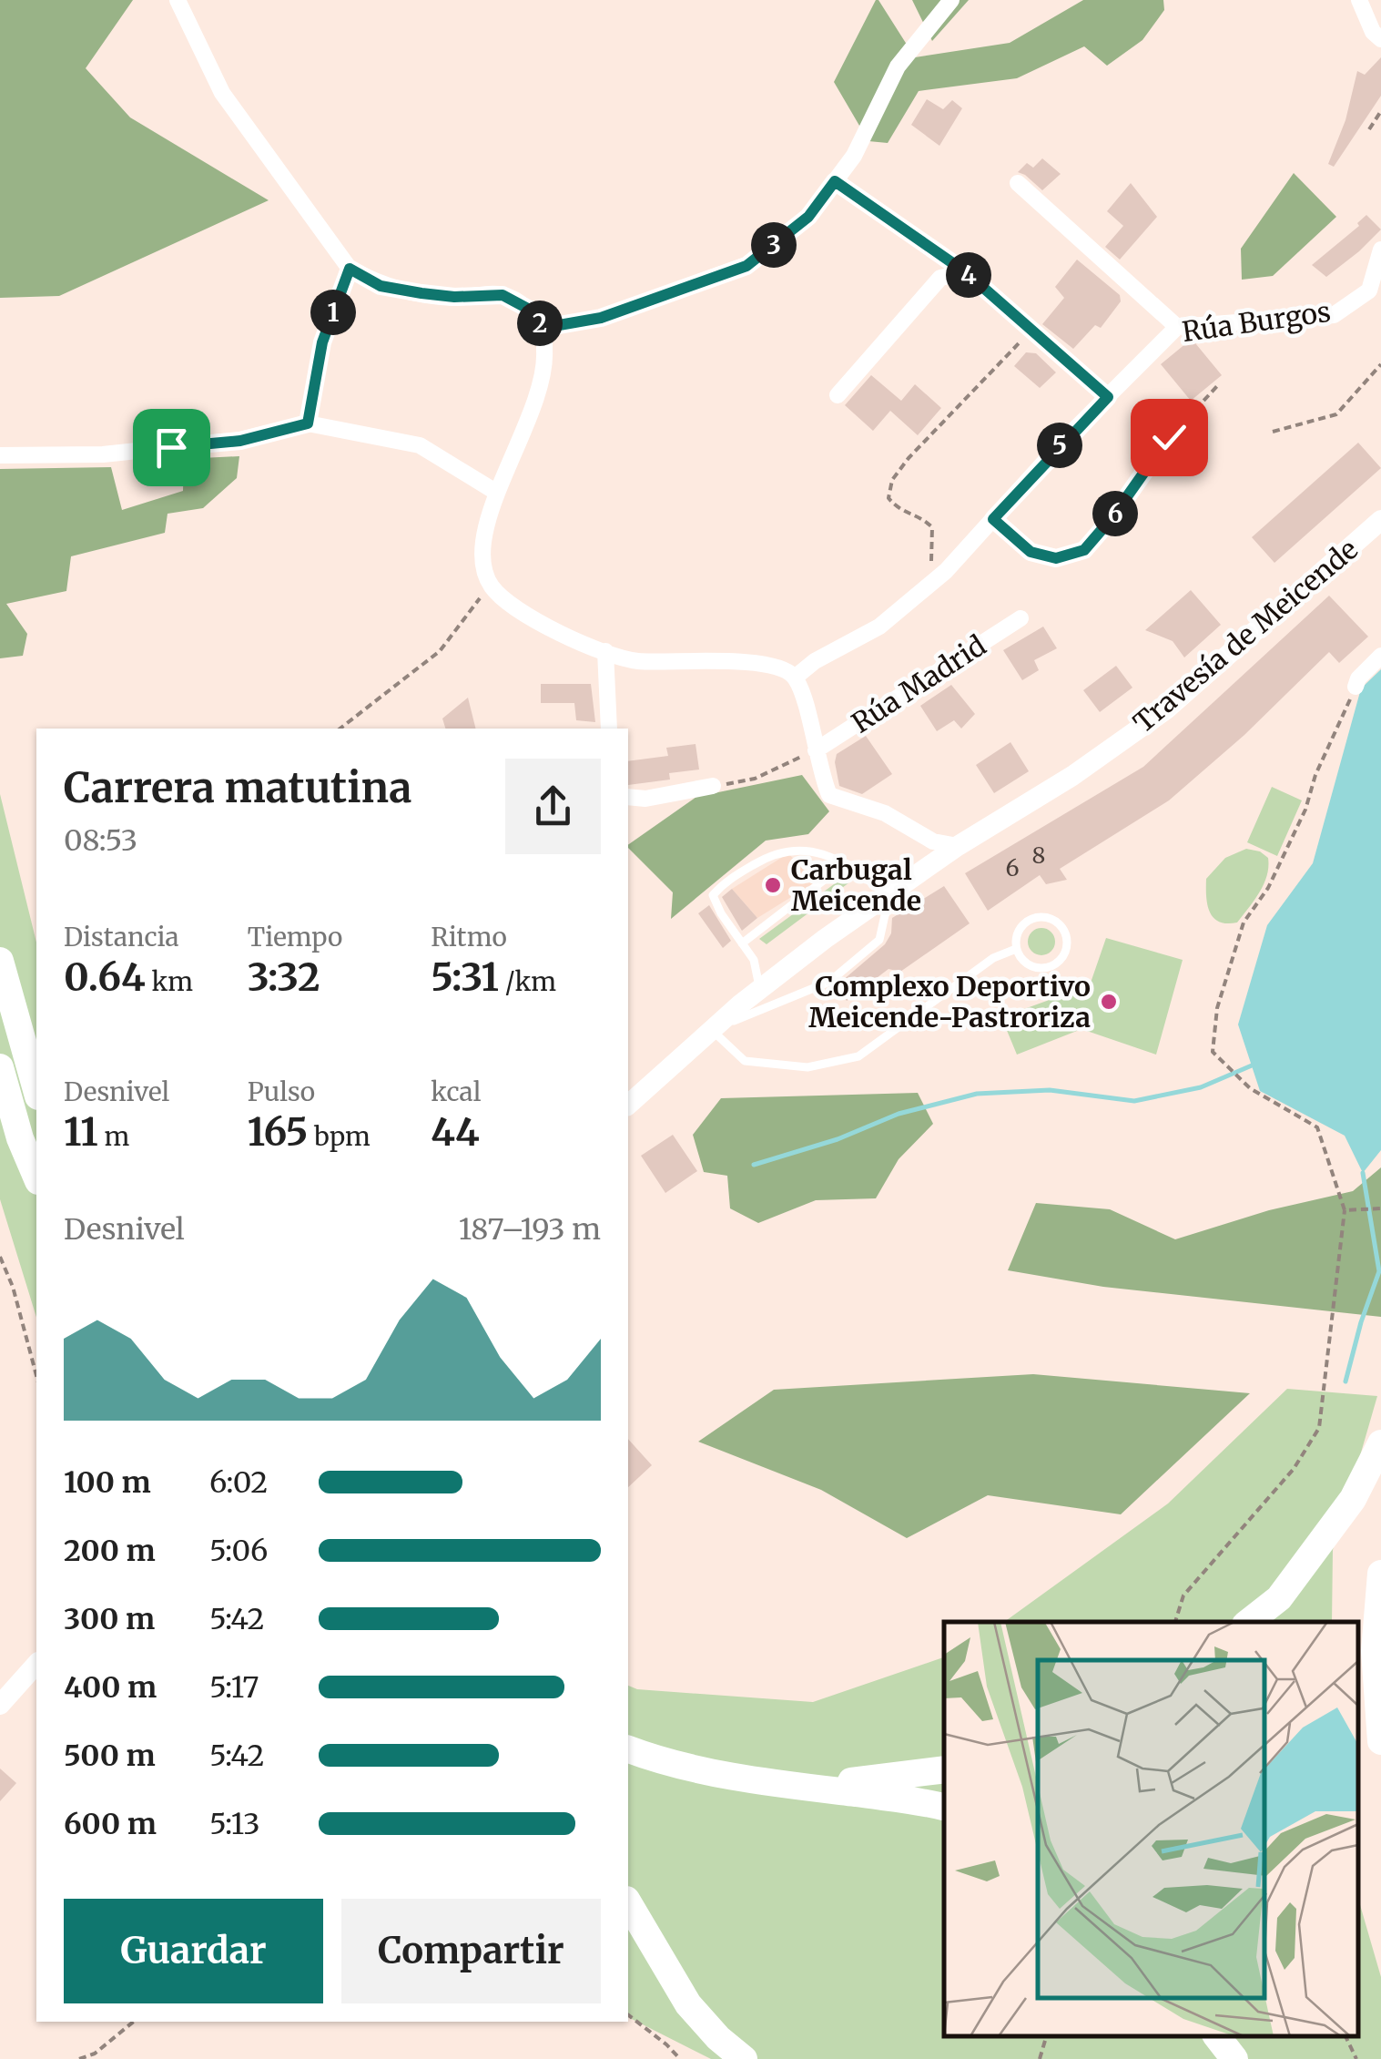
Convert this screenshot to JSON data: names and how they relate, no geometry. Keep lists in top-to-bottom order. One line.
{"streets":{"main road":["Travesía de Meicende"],"street":["Rúa Burgos","Rúa Madrid"]},"places":["Carbugal Meicende","Complexo Deportivo Meicende-Pastroriza"],"house_numbers":["8","6"],"page":{"pins":["3","4","1","2","5","6"],"heading":["Carrera matutina","08:53"],"stats":[["Distancia","0.64 km"],["Tiempo","3:32"],["Ritmo","5:31 /km"],["Desnivel","11 m"],["Pulso","165 bpm"],["kcal","44"]],"chart":["Desnivel","187–193 m"],"list":[{"name":"100 m","note":"6:02"},{"name":"200 m","note":"5:06"},{"name":"300 m","note":"5:42"},{"name":"400 m","note":"5:17"},{"name":"500 m","note":"5:42"},{"name":"600 m","note":"5:13"}],"buttons":["Guardar","Compartir"]}}
